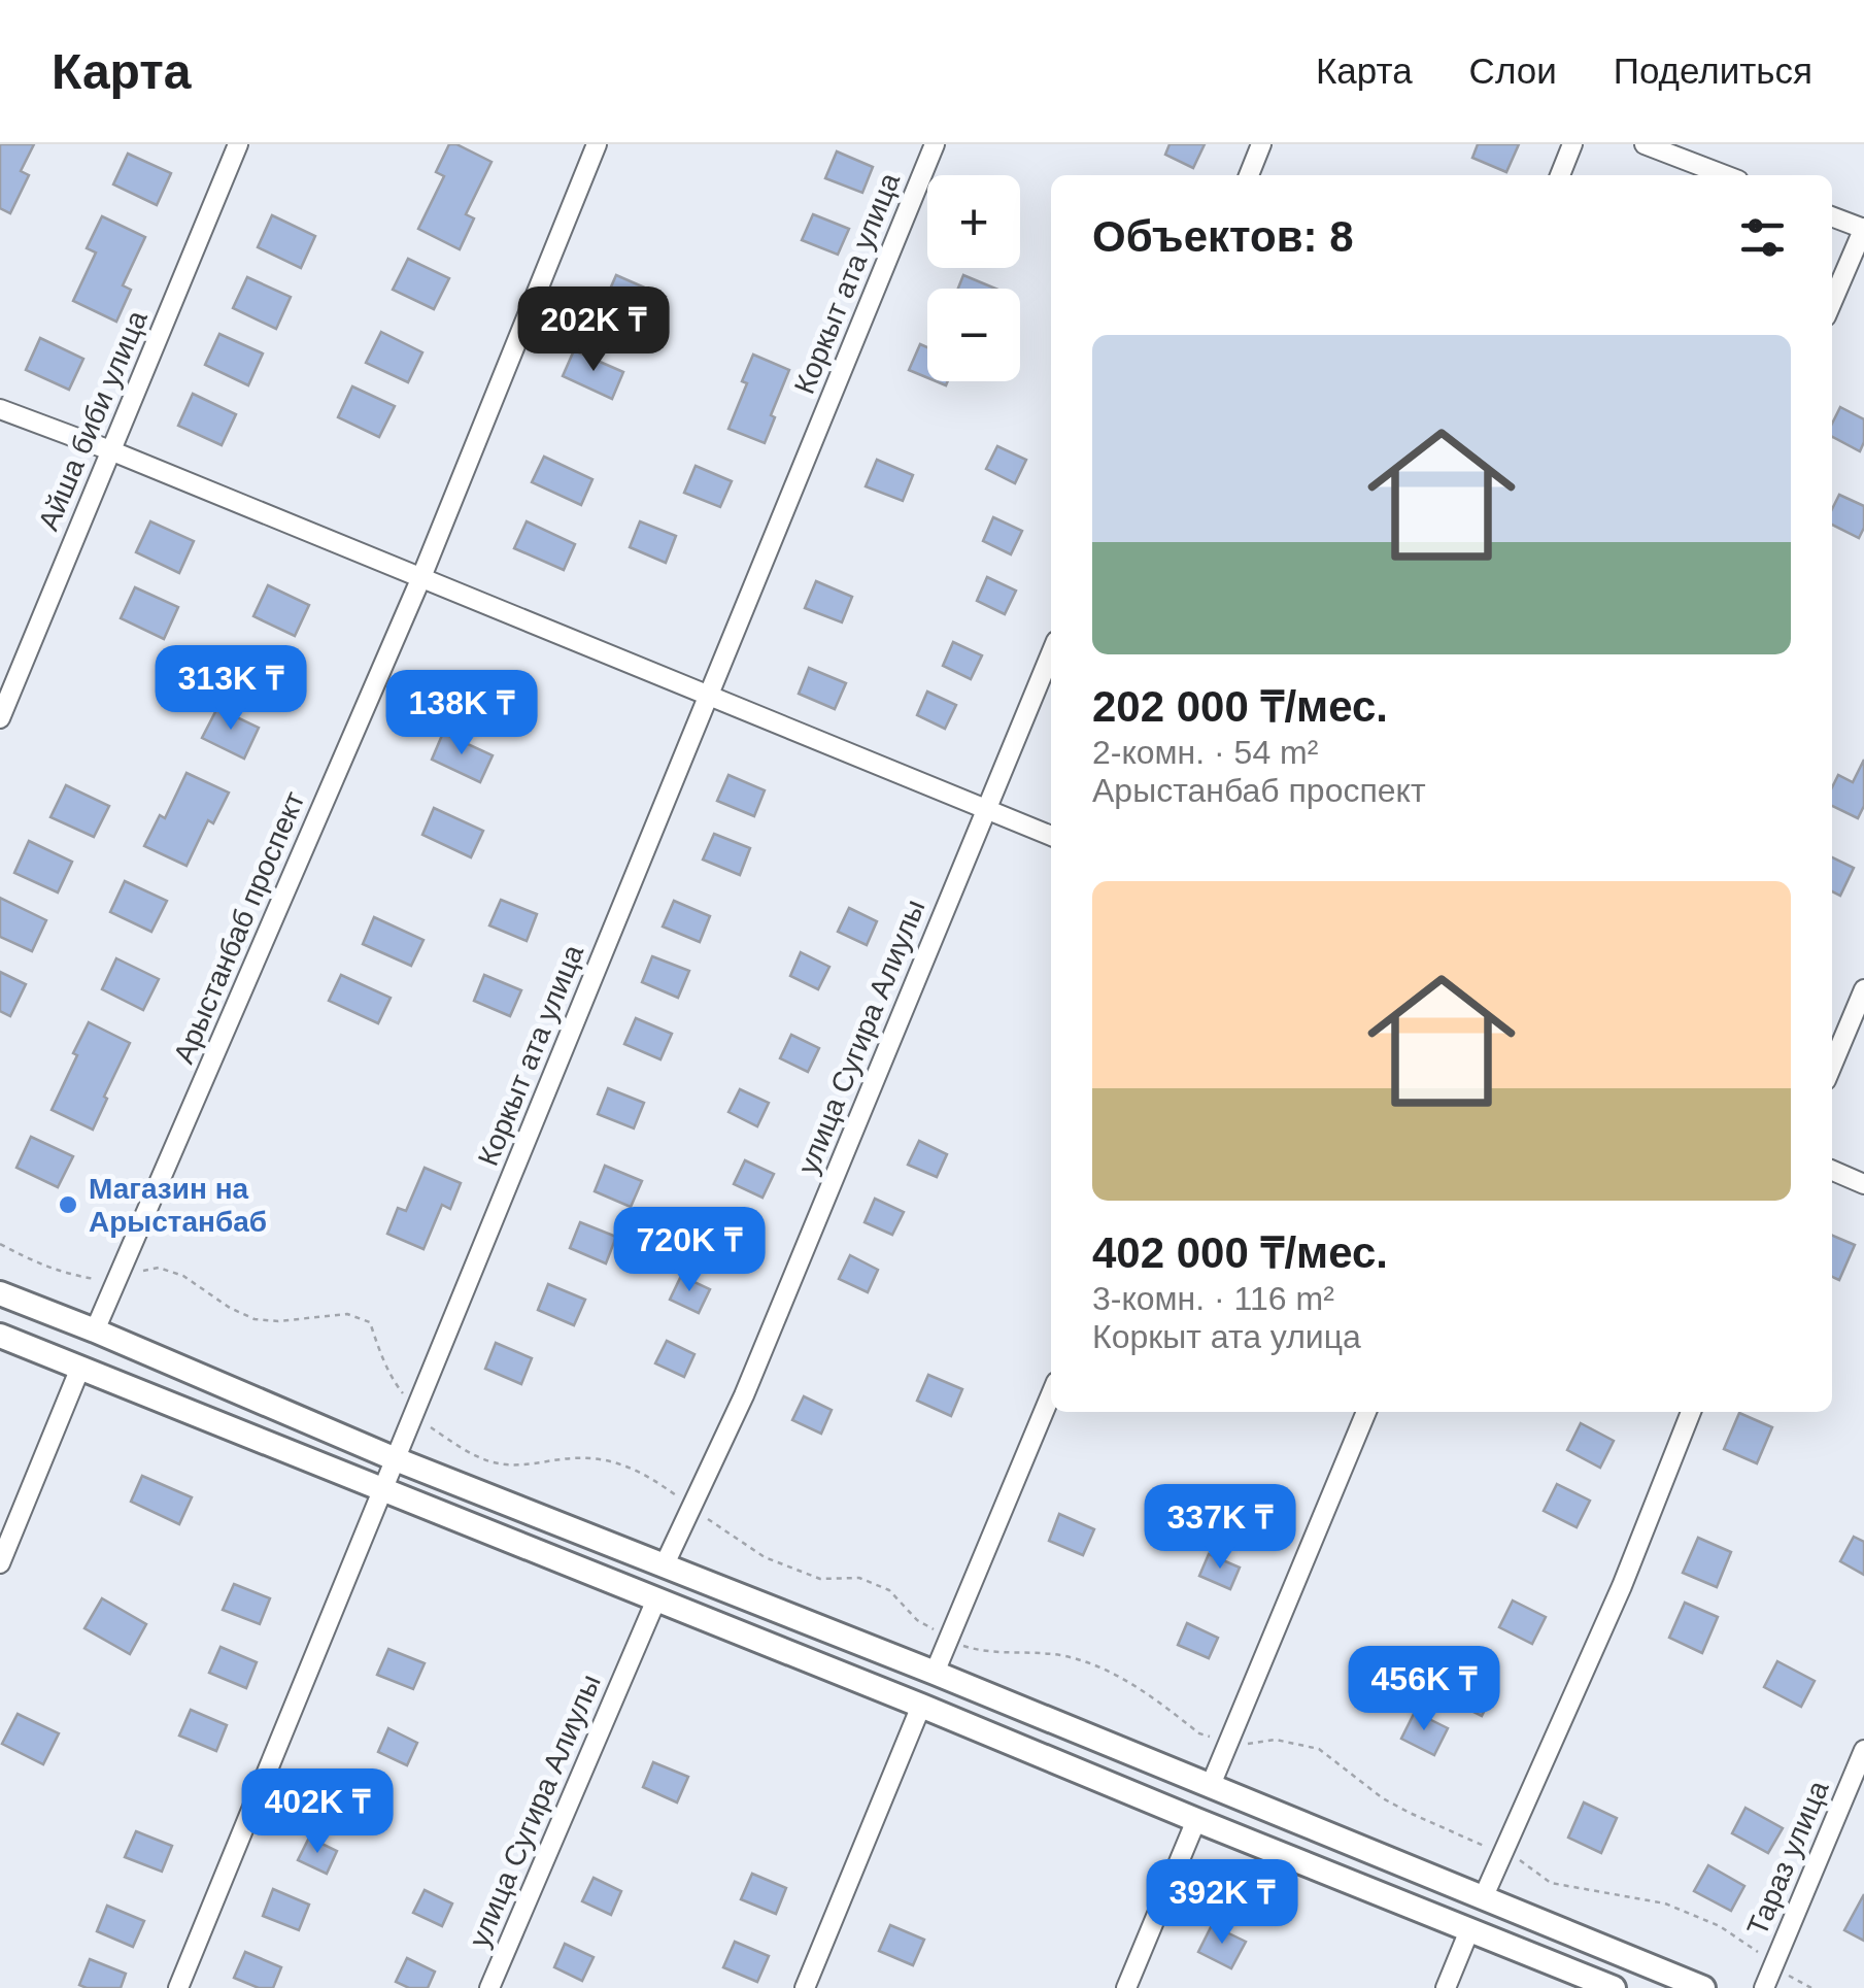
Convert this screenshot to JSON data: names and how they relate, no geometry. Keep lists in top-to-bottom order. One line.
{"streets":{"street":["Коркыт ата улица","Айша биби улица","Арыстанбаб проспект","улица Сугира Алиулы","Тараз улица"]},"places":["Магазин на Арыстанбаб"],"page":{"header":"Карта","nav":["Карта","Слои","Поделиться"],"map_buttons":["+","−"],"heading":"Объектов: 8","price":["202K ₸","313K ₸","138K ₸","720K ₸","337K ₸","456K ₸","402K ₸","392K ₸"],"list":[{"name":"202 000 ₸/мес.","note":"2-комн. · 54 m² · Арыстанбаб проспект"},{"name":"402 000 ₸/мес.","note":"3-комн. · 116 m² · Коркыт ата улица"}]}}
